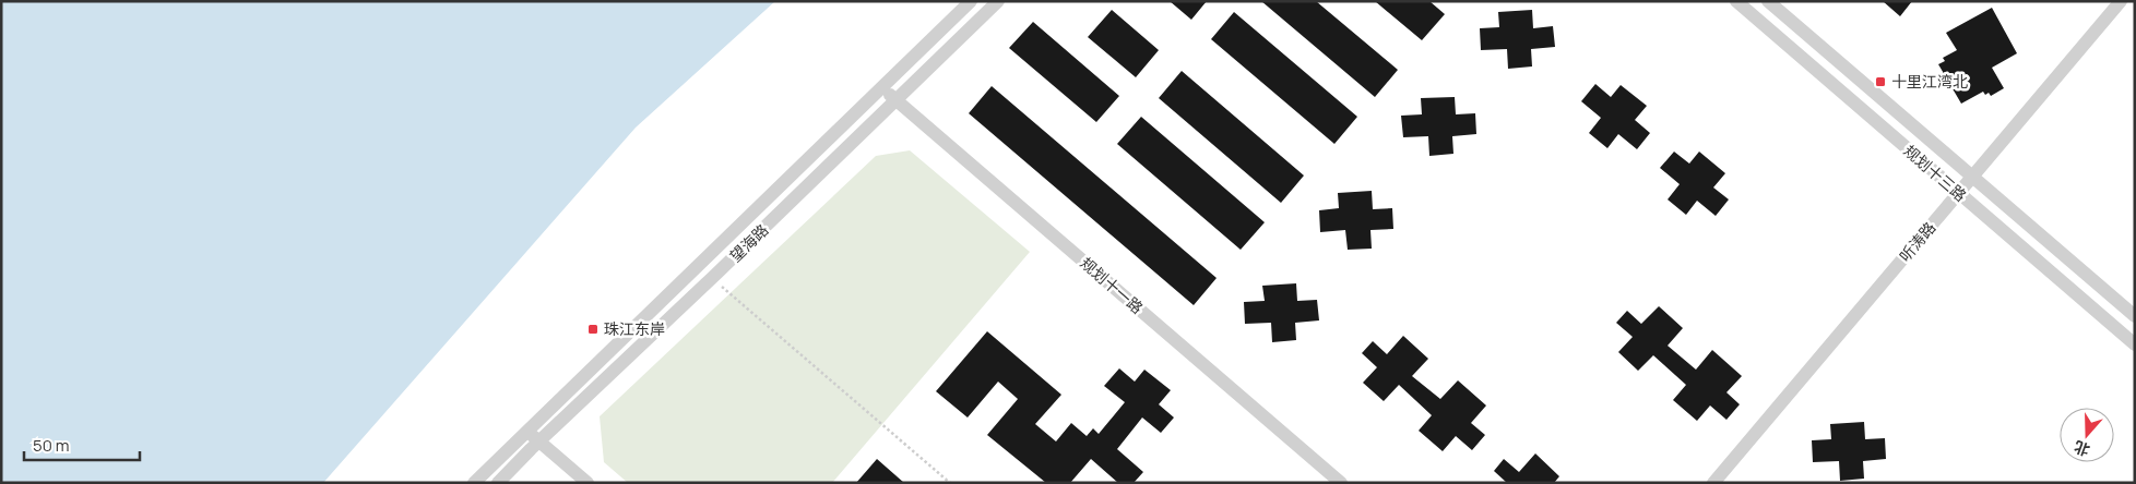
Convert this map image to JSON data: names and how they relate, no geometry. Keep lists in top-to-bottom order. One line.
{"streets":{"street":["规划十三路","听涛路","望海路","规划十一路"]},"crossings":[["规划十三路","听涛路"],["望海路","规划十一路"]],"places":{"transit":["十里江湾北","珠江东岸"]},"scale_bar":"50 m","north":"bottom"}
